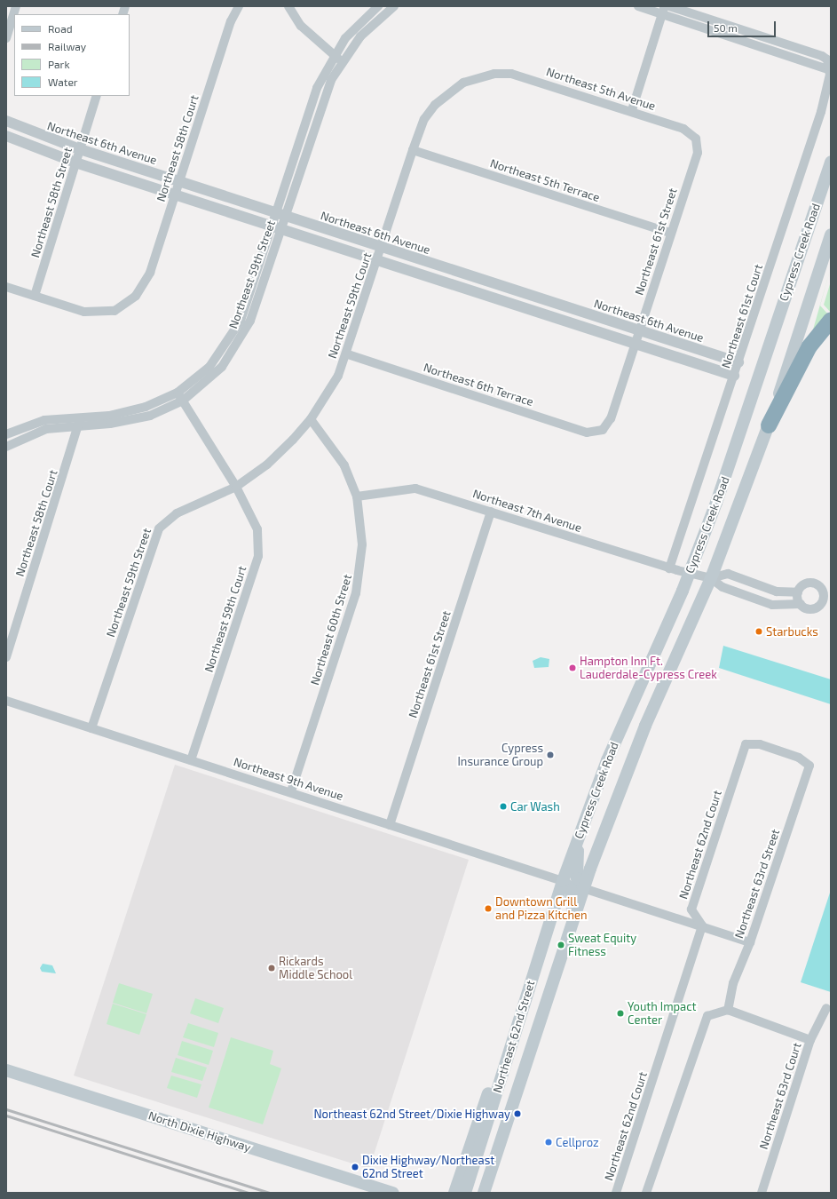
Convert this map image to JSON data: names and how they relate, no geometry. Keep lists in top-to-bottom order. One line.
{"streets":{"main road":["Cypress Creek Road","Northeast 62nd Street","North Dixie Highway"],"street":["Northeast 5th Avenue","Northeast 6th Avenue","Northeast 58th Court","Northeast 5th Terrace","Northeast 58th Street","Northeast 61st Street","Northeast 59th Street","Northeast 59th Court","Northeast 61st Court","Northeast 6th Terrace","Northeast 7th Avenue","Northeast 60th Street","Northeast 9th Avenue","Northeast 62nd Court","Northeast 63rd Street","Northeast 63rd Court"]},"crossings":[["Northeast 5th Avenue","Northeast 61st Street"],["Northeast 5th Avenue","Northeast 59th Court"],["Northeast 6th Avenue","Northeast 58th Court"],["Northeast 6th Avenue","Northeast 58th Street"],["Northeast 6th Avenue","Northeast 61st Street"],["Northeast 6th Avenue","Northeast 59th Street"],["Northeast 6th Avenue","Northeast 59th Court"],["Northeast 6th Avenue","Northeast 61st Court"],["Northeast 58th Court","Northeast 58th Street"],["Northeast 58th Court","Northeast 59th Street"],["Northeast 5th Terrace","Northeast 61st Street"],["Northeast 5th Terrace","Northeast 59th Court"],["Northeast 61st Street","Northeast 6th Terrace"],["Northeast 61st Street","Northeast 7th Avenue"],["Northeast 61st Street","Northeast 9th Avenue"],["Cypress Creek Road","Northeast 7th Avenue"],["Cypress Creek Road","Northeast 9th Avenue"],["Cypress Creek Road","Northeast 62nd Street"],["Northeast 59th Street","Northeast 59th Court"],["Northeast 59th Street","Northeast 9th Avenue"],["Northeast 59th Court","Northeast 6th Terrace"],["Northeast 59th Court","Northeast 60th Street"],["Northeast 59th Court","Northeast 9th Avenue"],["Northeast 61st Court","Northeast 7th Avenue"],["Northeast 7th Avenue","Northeast 60th Street"],["Northeast 60th Street","Northeast 9th Avenue"],["Northeast 9th Avenue","Northeast 62nd Street"],["Northeast 62nd Court","Northeast 63rd Street"]],"places":["Starbucks","Hampton Inn Ft. Lauderdale-Cypress Creek","Cypress Insurance Group","Car Wash","Downtown Grill and Pizza Kitchen","Sweat Equity Fitness","Rickards Middle School","Youth Impact Center","Northeast 62nd Street/Dixie Highway","Cellproz","Dixie Highway/Northeast 62nd Street"],"legend":["Road","Railway","Park","Water"],"scale_bar":"50 m"}
